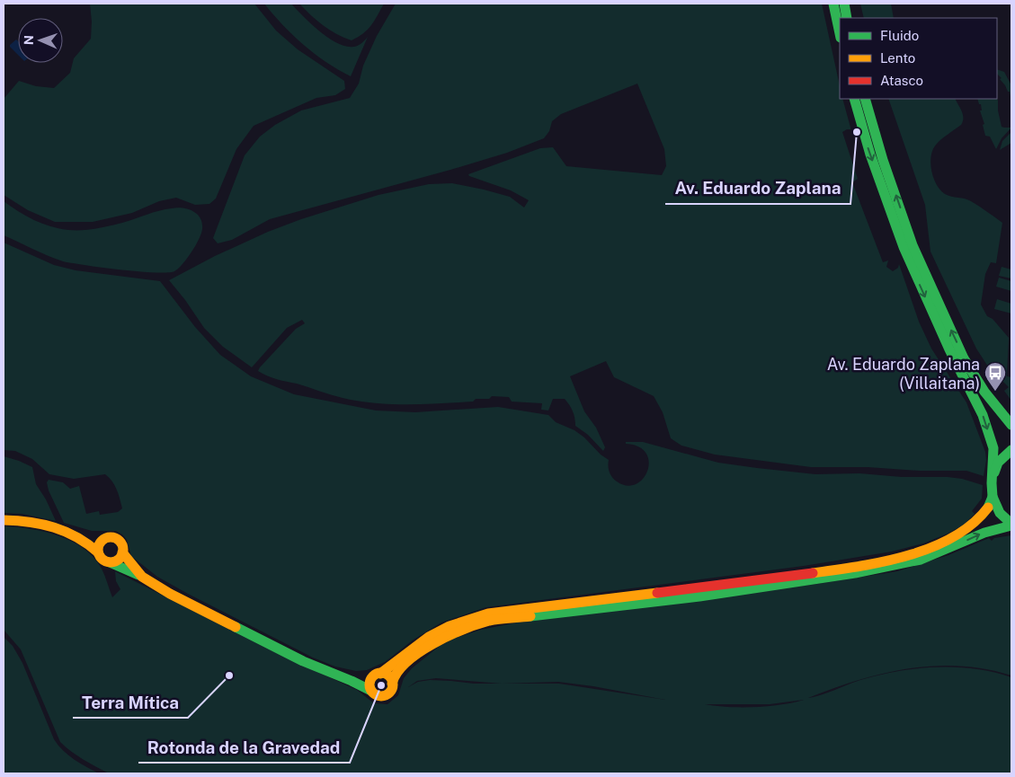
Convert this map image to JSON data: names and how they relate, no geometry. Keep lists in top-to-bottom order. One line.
{"places":{"other":["Av. Eduardo Zaplana","Terra Mítica","Rotonda de la Gravedad"],"bus stop":["Av. Eduardo Zaplana (Villaitana)"]},"legend":["Fluido","Lento","Atasco"],"north":"left"}
